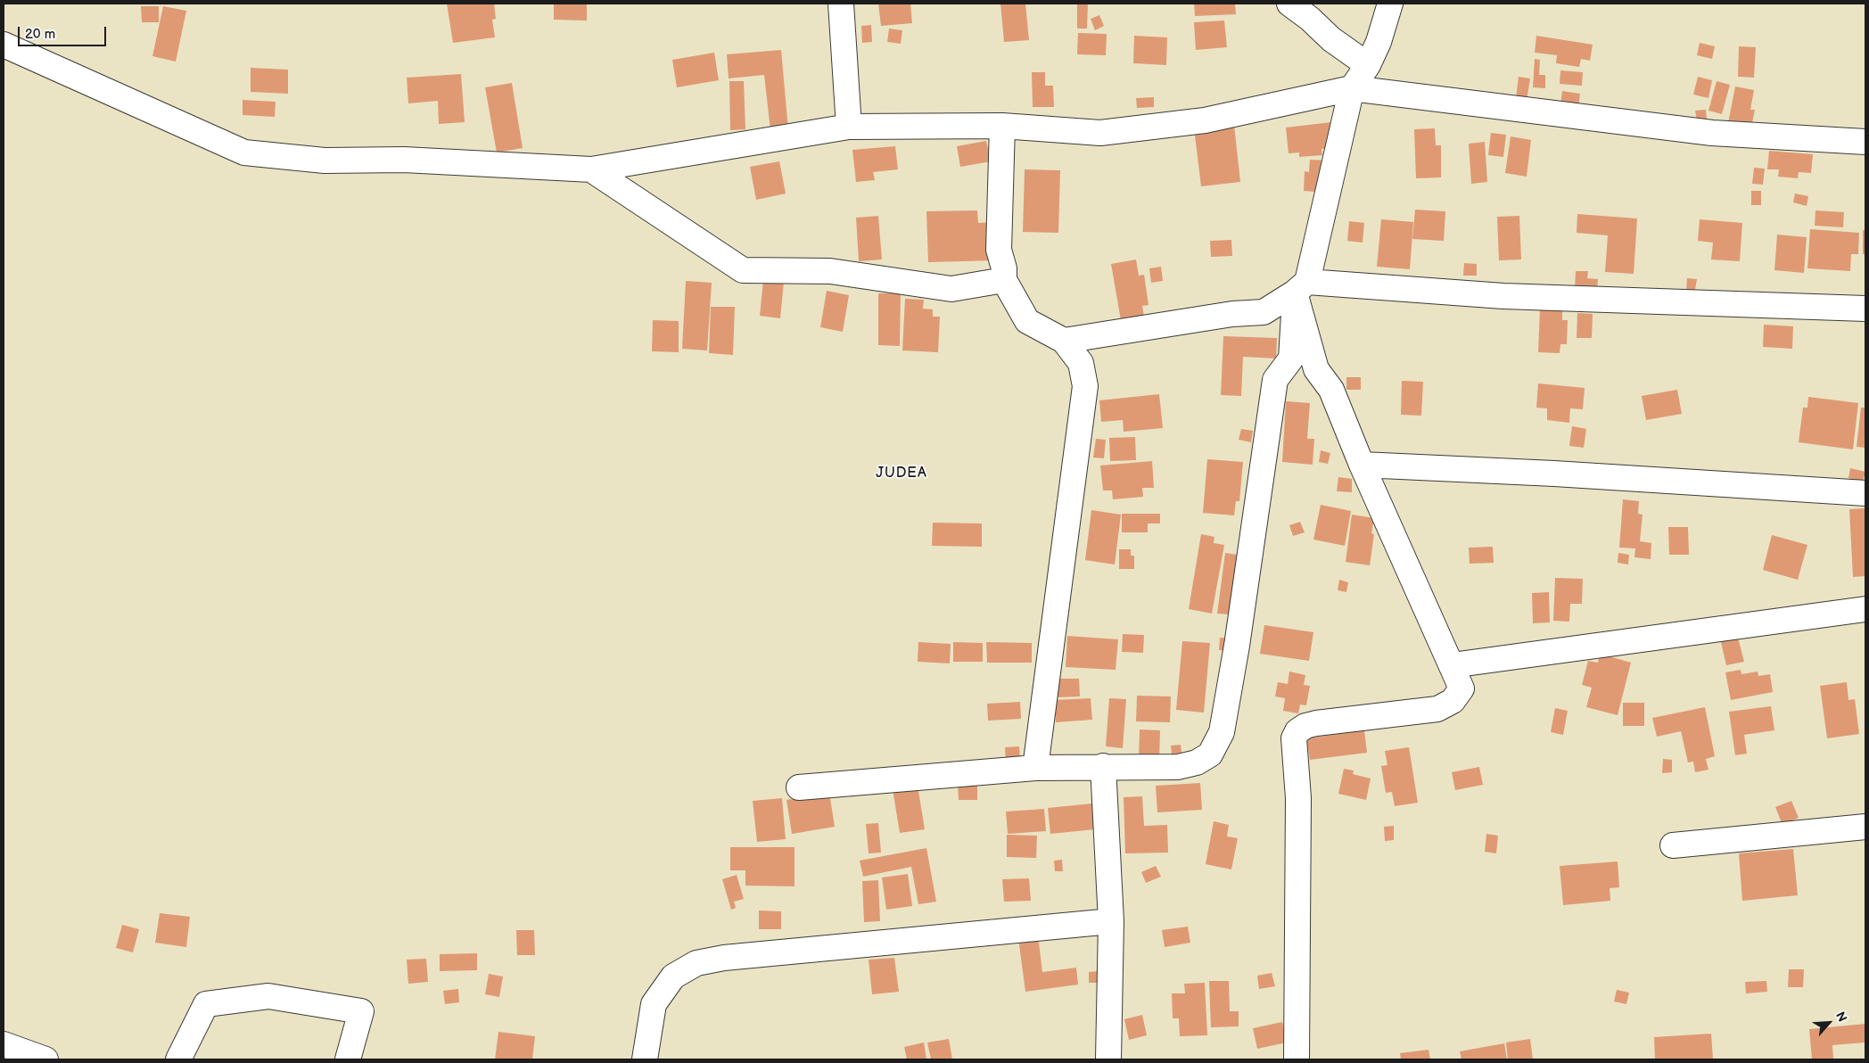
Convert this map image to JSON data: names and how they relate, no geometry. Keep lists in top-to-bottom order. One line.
{"districts":["JUDEA"],"scale_bar":"20 m","north":"top right"}
